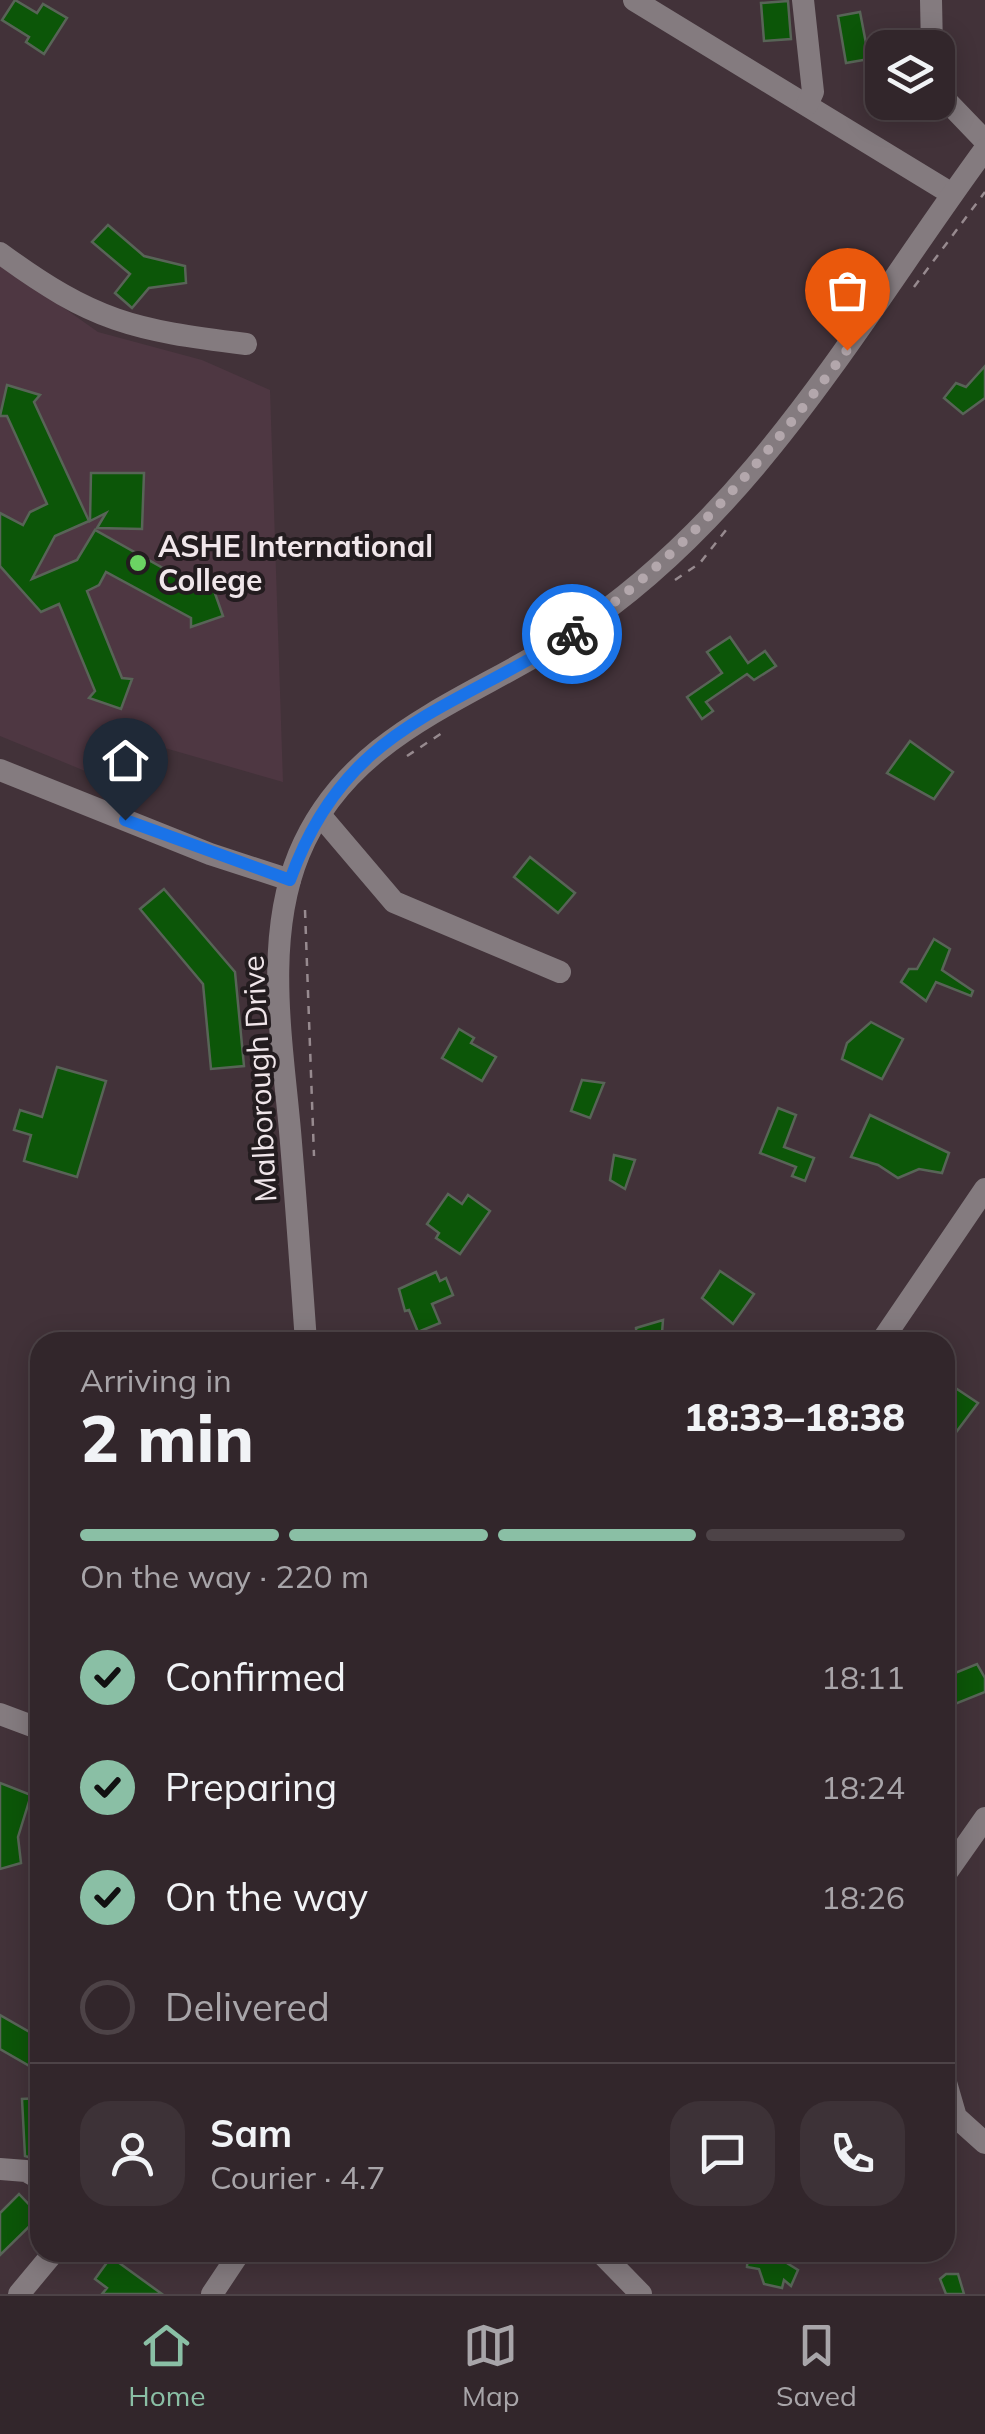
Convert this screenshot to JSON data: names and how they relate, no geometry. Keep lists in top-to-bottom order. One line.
{"streets":{"street":["Malborough Drive"]},"places":["ASHE International College"],"page":{"heading":["2 min","Arriving in","18:33–18:38"],"panel":["Sam","Courier · 4.7"],"bar":"On the way · 220 m","list":[["Confirmed","18:11"],["Preparing","18:24"],["On the way","18:26"],"Delivered"],"tabs":["Home","Map","Saved"]}}
